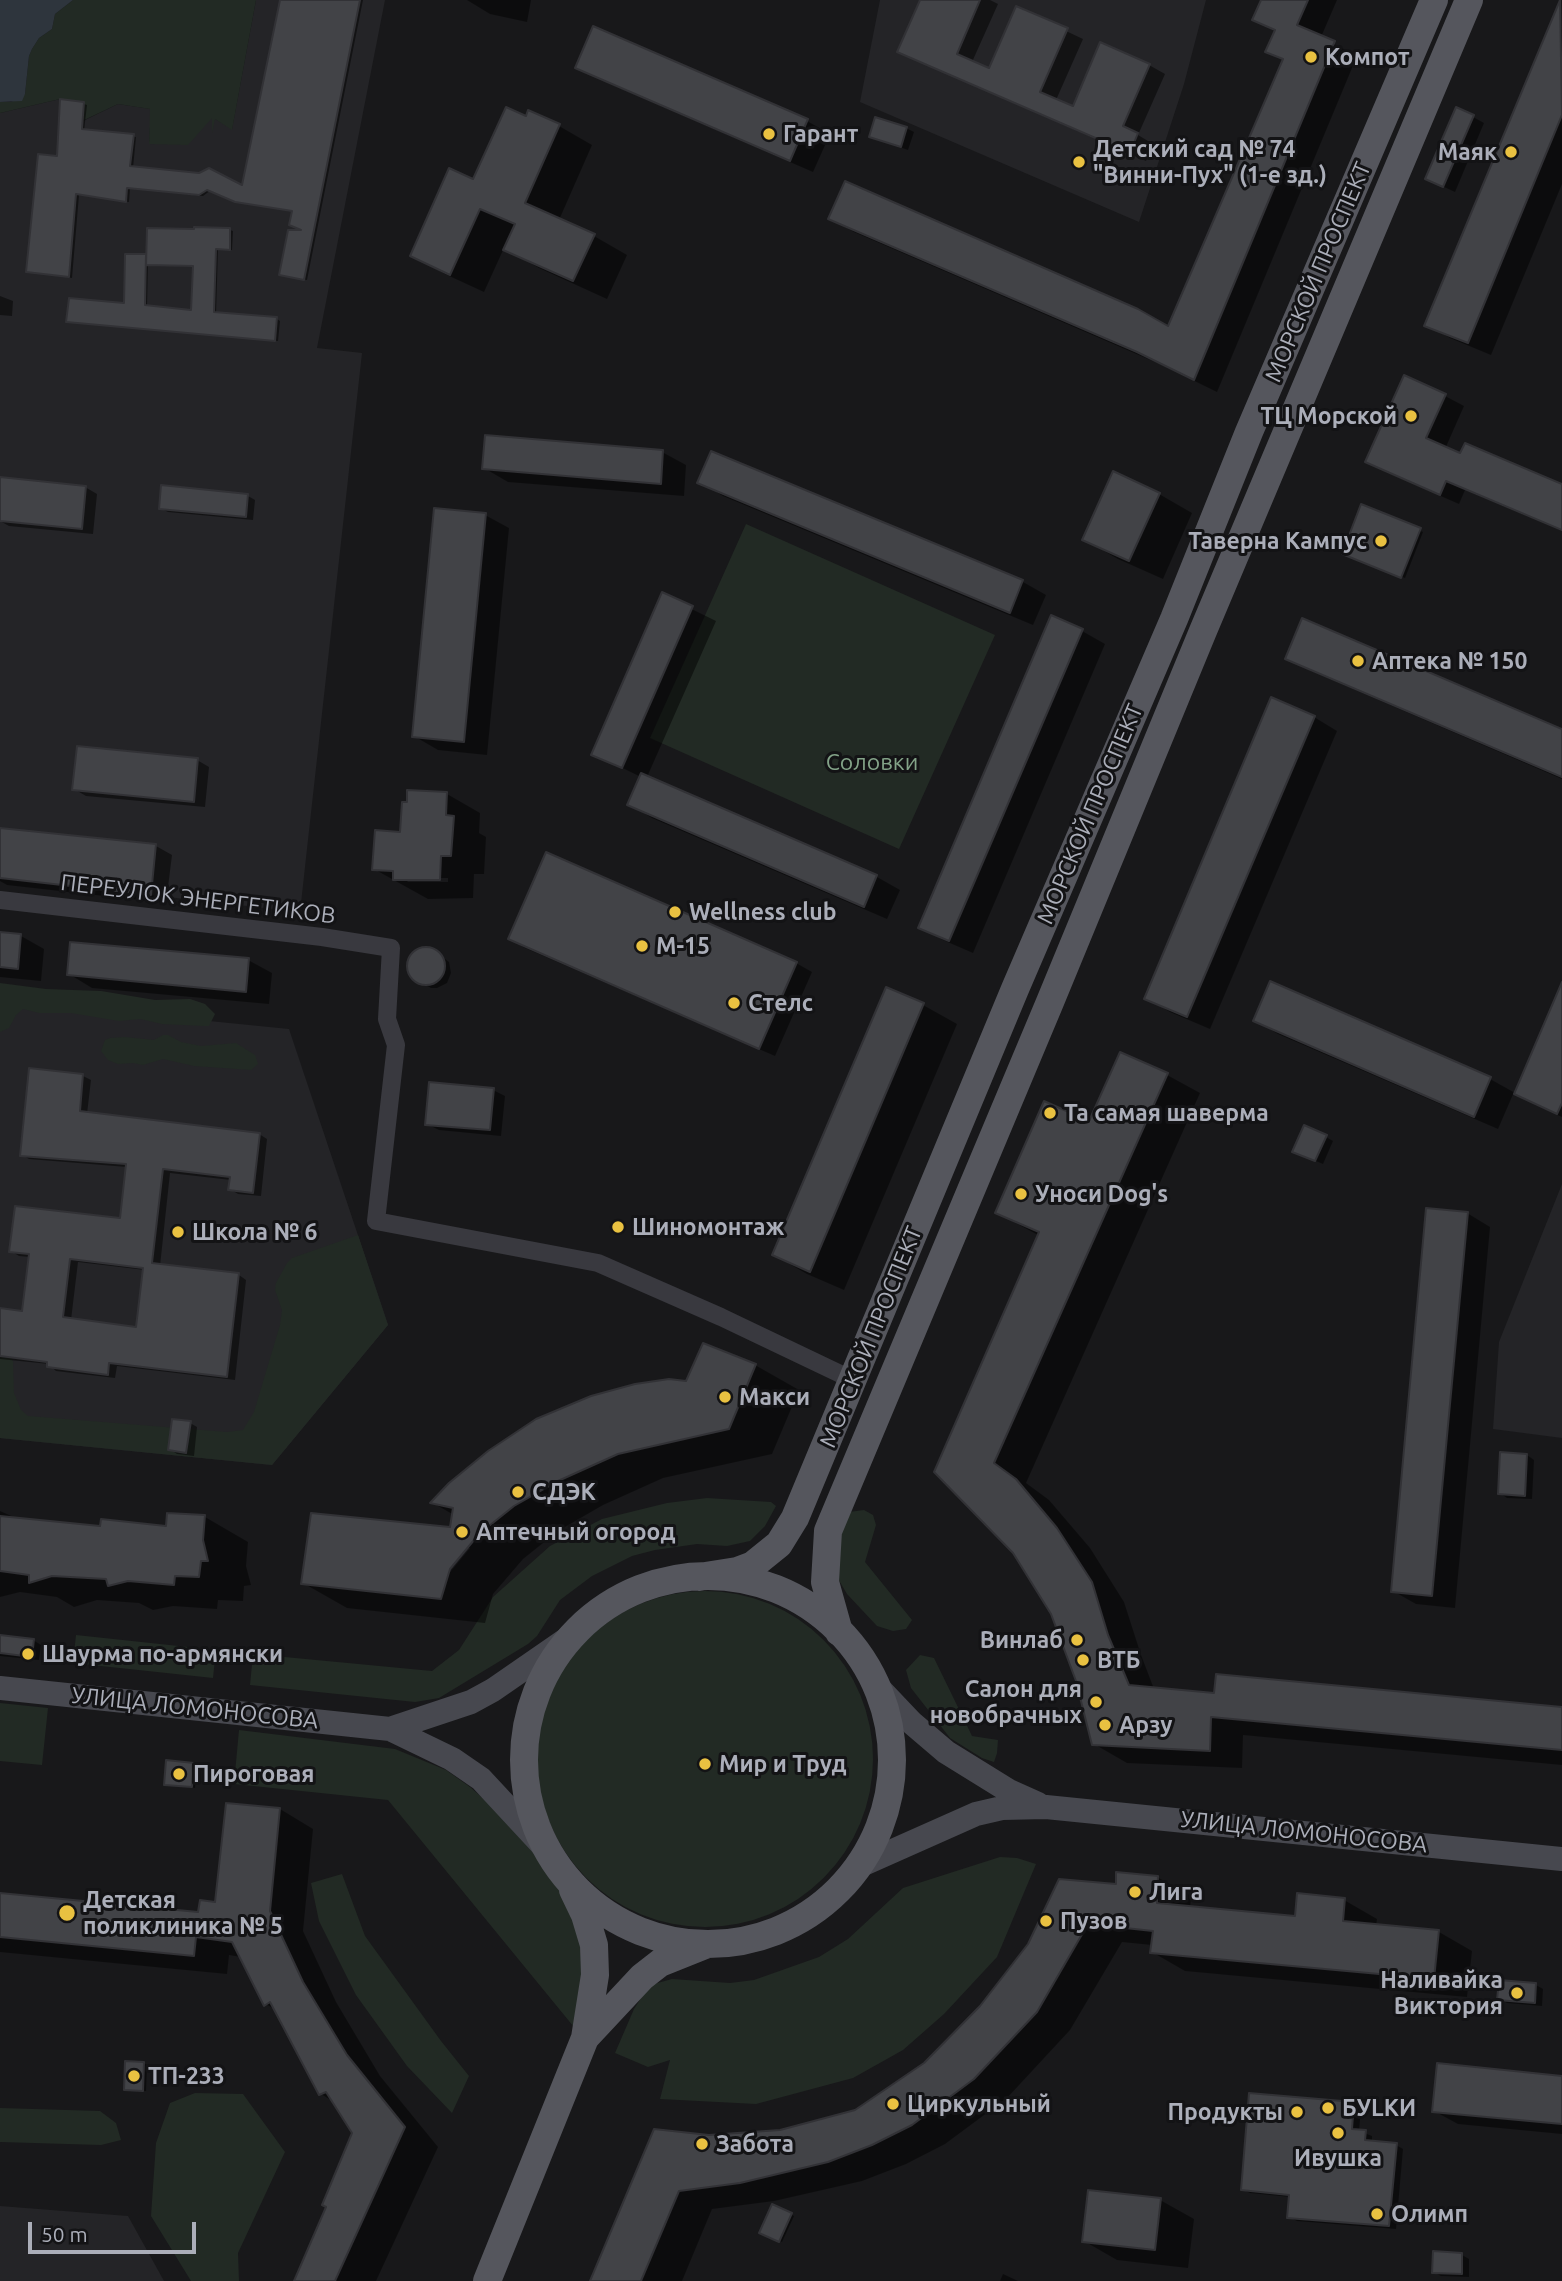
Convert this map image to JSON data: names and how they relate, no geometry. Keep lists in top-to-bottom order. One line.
{"streets":{"main road":["МОРСКОЙ ПРОСПЕКТ"],"street":["ПЕРЕУЛОК ЭНЕРГЕТИКОВ","УЛИЦА ЛОМОНОСОВА"]},"crossings":[["МОРСКОЙ ПРОСПЕКТ","ПЕРЕУЛОК ЭНЕРГЕТИКОВ"]],"parks":["Соловки"],"places":["Компот","Гарант","Маяк","Детский сад № 74 \"Винни-Пух\" (1-е зд.)","ТЦ Морской","Таверна Кампус","Аптека № 150","Wellness club","М-15","Стелс","Та самая шаверма","Уноси Dog's","Шиномонтаж","Школа № 6","Макси","СДЭК","Аптечный огород","Винлаб","Шаурма по-армянски","ВТБ","Салон для новобрачных","Арзу","Мир и Труд","Пироговая","Лига","Детская поликлиника № 5","Пузов","Наливайка Виктория","ТП-233","Циркульный","БУLКИ","Продукты","Ивушка","Забота","Олимп"],"scale_bar":"50 m"}
